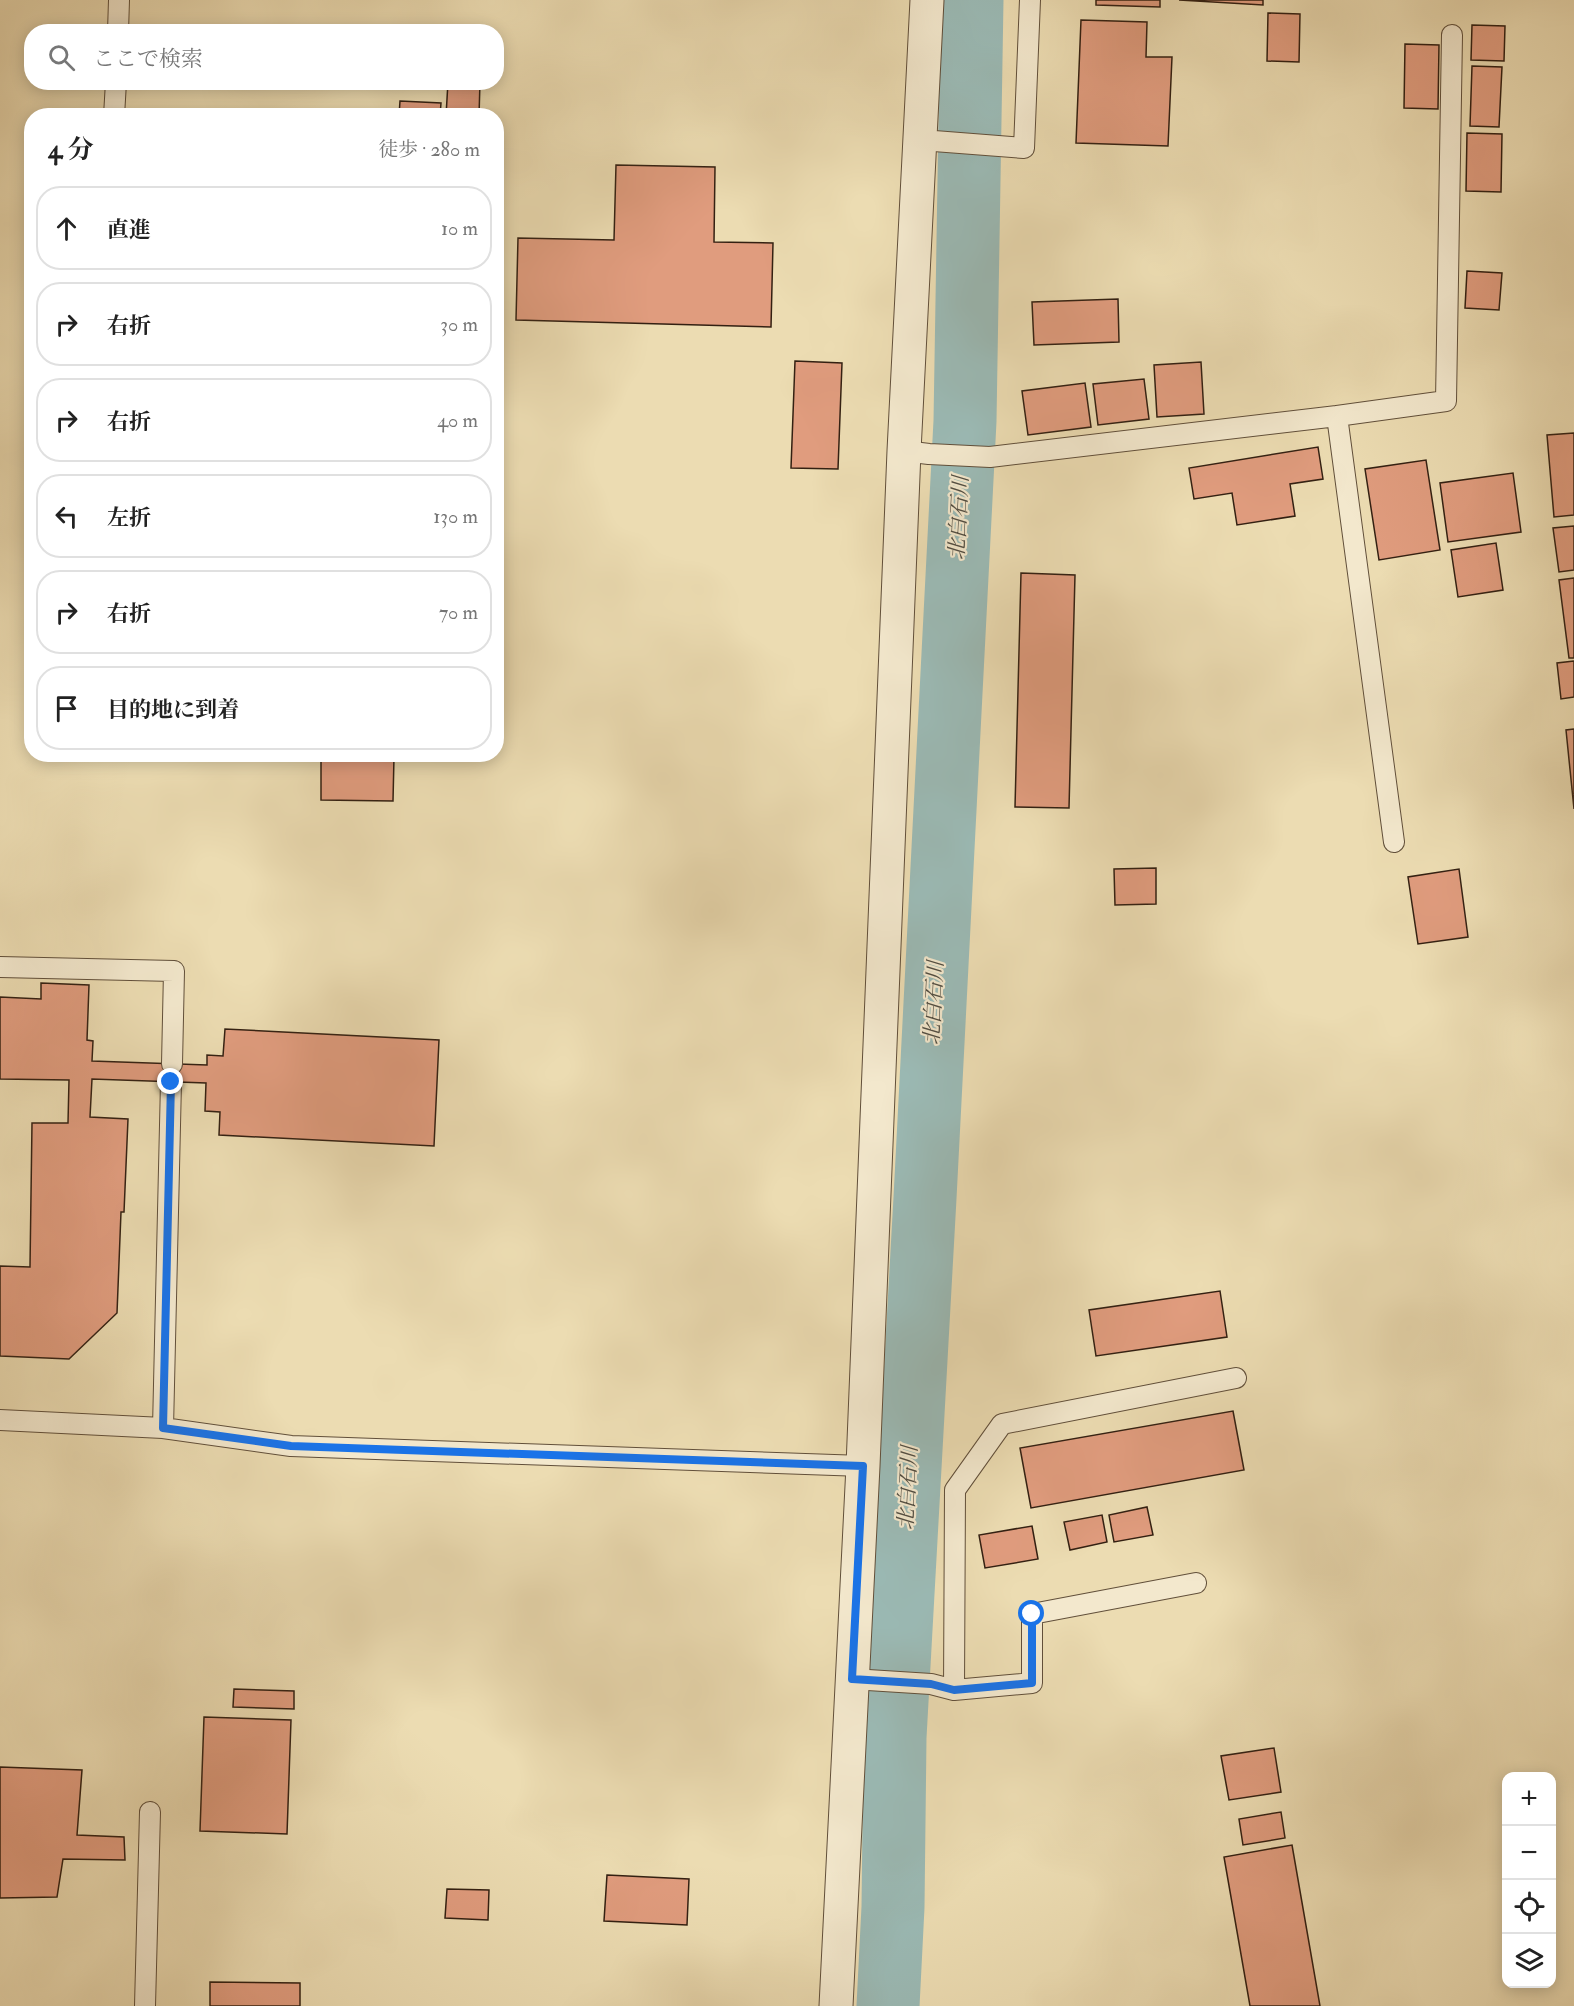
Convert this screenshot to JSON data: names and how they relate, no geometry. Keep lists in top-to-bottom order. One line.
{"water":["北白石川"],"page":{"search":"ここで検索","heading":["4 分","徒歩 · 280 m"],"list":[["直進","10 m"],["右折","30 m"],["右折","40 m"],["左折","130 m"],["右折","70 m"],"目的地に到着"],"map_buttons":["+","−"]}}
